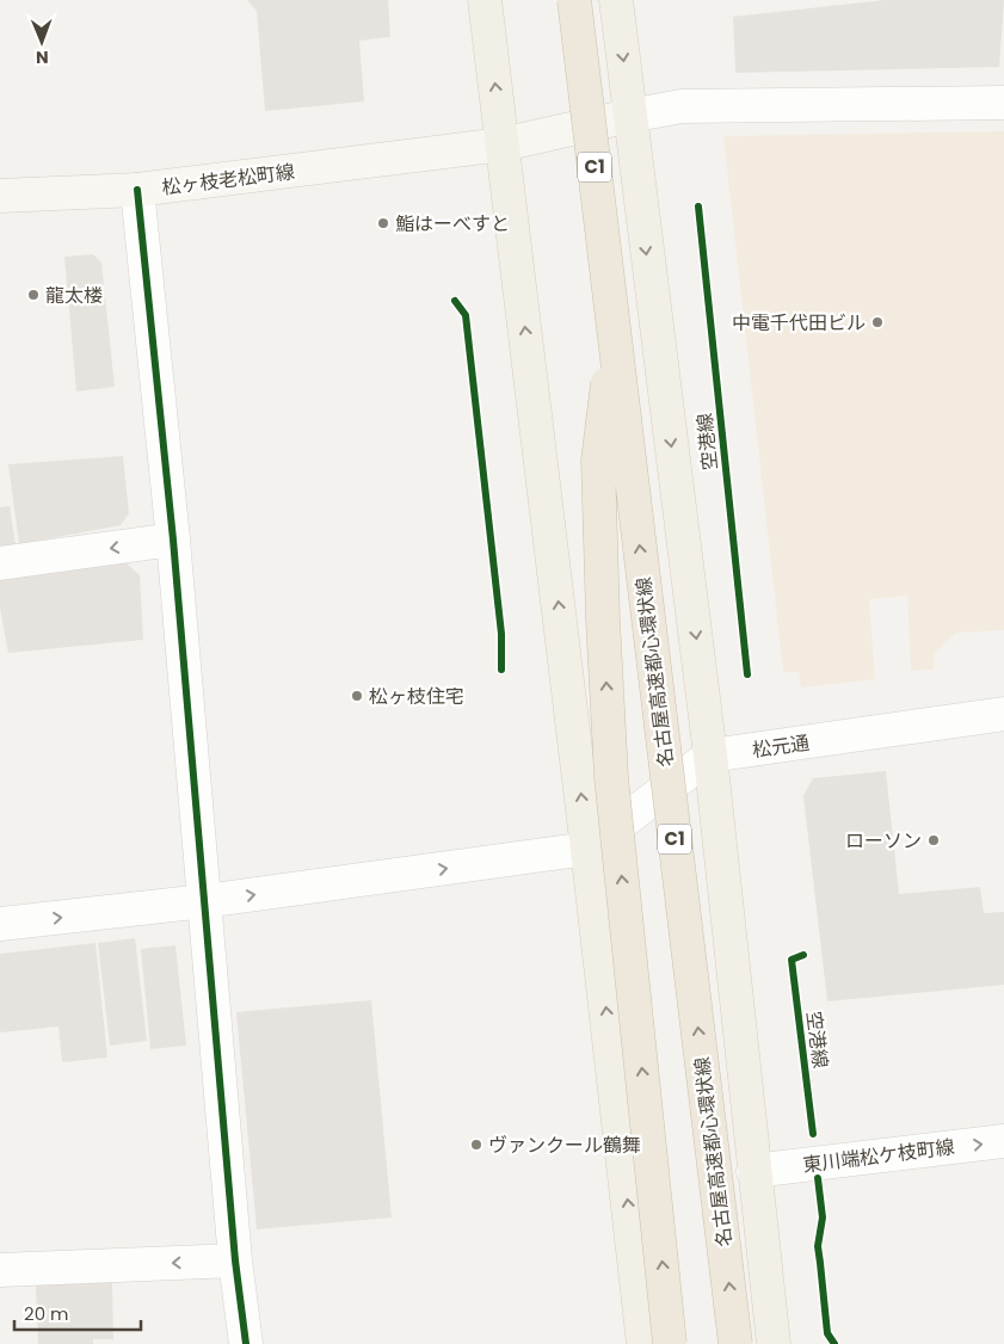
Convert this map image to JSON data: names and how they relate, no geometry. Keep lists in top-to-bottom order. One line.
{"streets":{"highway":["C1","名古屋高速都心環状線"],"main road":["空港線"],"street":["松ヶ枝老松町線","松元通","東川端松ケ枝町線"]},"crossings":[["松ヶ枝老松町線","空港線"],["空港線","松元通"],["空港線","東川端松ケ枝町線"]],"one_way":["東川端松ケ枝町線"],"places":["鮨はーべすと","龍太楼","中電千代田ビル","松ヶ枝住宅","ローソン","ヴァンクール鶴舞"],"scale_bar":"20 m","north":"bottom"}
